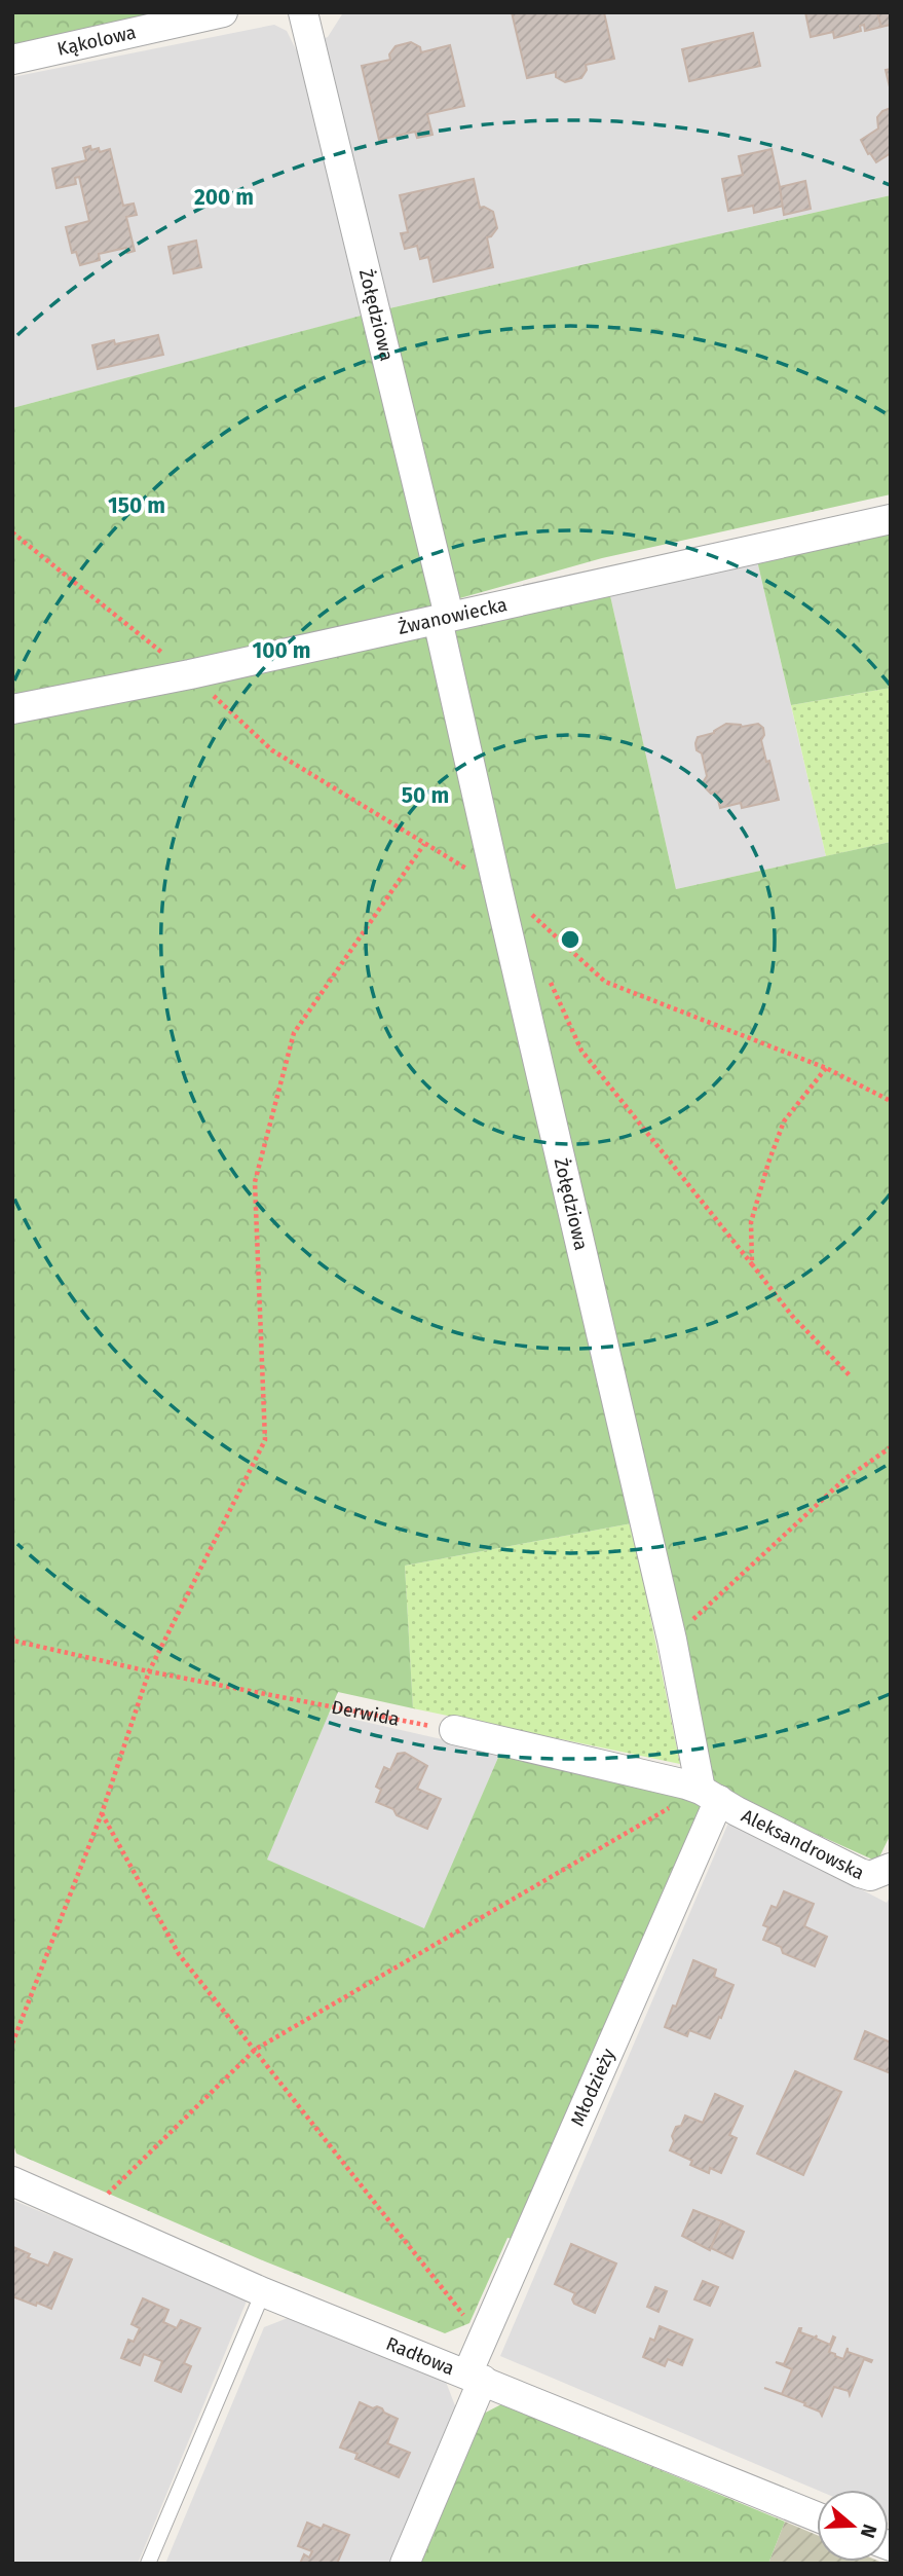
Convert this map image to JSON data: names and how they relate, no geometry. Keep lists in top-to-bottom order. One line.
{"streets":{"street":["Kąkolowa","Żołędziowa","Żwanowiecka","Aleksandrowska","Młodzieży","Radłowa"],"path":["Derwida"]},"crossings":[["Żołędziowa","Żwanowiecka"],["Żołędziowa","Aleksandrowska"],["Żołędziowa","Młodzieży"],["Aleksandrowska","Młodzieży"],["Młodzieży","Radłowa"]],"north":"right","rings":["200 m","150 m","100 m","50 m"]}
